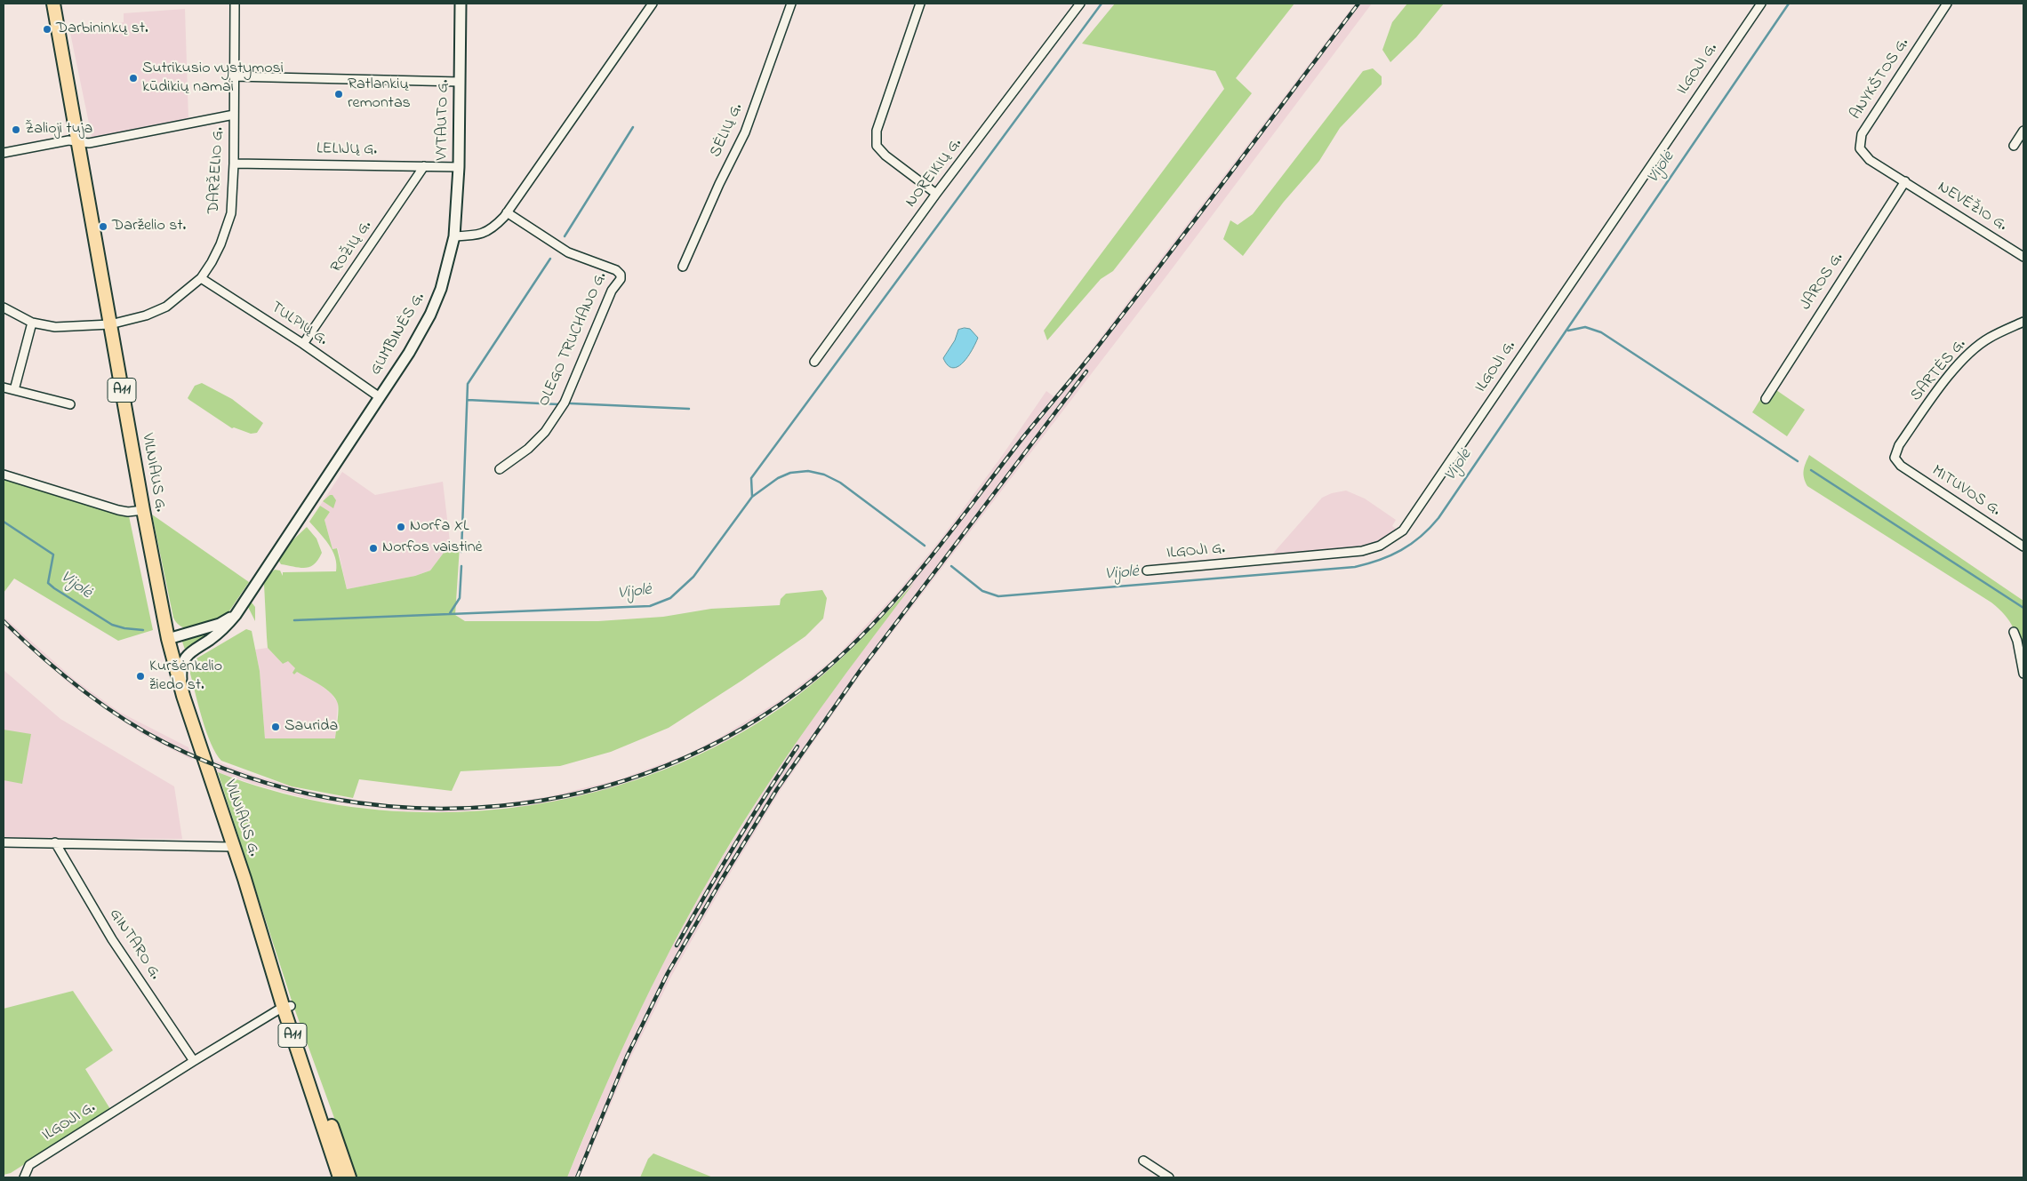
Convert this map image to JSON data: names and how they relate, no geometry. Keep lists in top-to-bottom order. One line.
{"streets":{"highway":["A11","VILNIAUS G."],"main road":["VYTAUTO G.","GUMBINĖS G."],"street":["ILGOJI G.","ANYKŠTOS G.","SĖLIŲ G.","LELIJŲ G.","DARŽELIO G.","NOREIKIŲ G.","NEVĖŽIO G.","ROŽIŲ G.","JAROS G.","TULPIŲ G.","OLEGO TRUCHANO G.","SARTĖS G.","MITUVOS G.","GINTARO G."]},"crossings":[["ILGOJI G.","GINTARO G."],["ANYKŠTOS G.","NEVĖŽIO G."],["ANYKŠTOS G.","JAROS G."],["VYTAUTO G.","LELIJŲ G."],["VYTAUTO G.","GUMBINĖS G."],["LELIJŲ G.","DARŽELIO G."],["LELIJŲ G.","ROŽIŲ G."],["DARŽELIO G.","TULPIŲ G."],["DARŽELIO G.","VILNIAUS G."],["NEVĖŽIO G.","JAROS G."],["ROŽIŲ G.","TULPIŲ G."],["TULPIŲ G.","GUMBINĖS G."],["GUMBINĖS G.","VILNIAUS G."],["SARTĖS G.","MITUVOS G."]],"water":["Vijolė"],"places":["Darbininkų st.","Sutrikusio vystymosi kūdikių namai","Ratlankių remontas","Žalioji tuja","Darželio st.","Norfa XL","Norfos vaistinė","Kuršėnkelio žiedo st.","Saurida"]}
